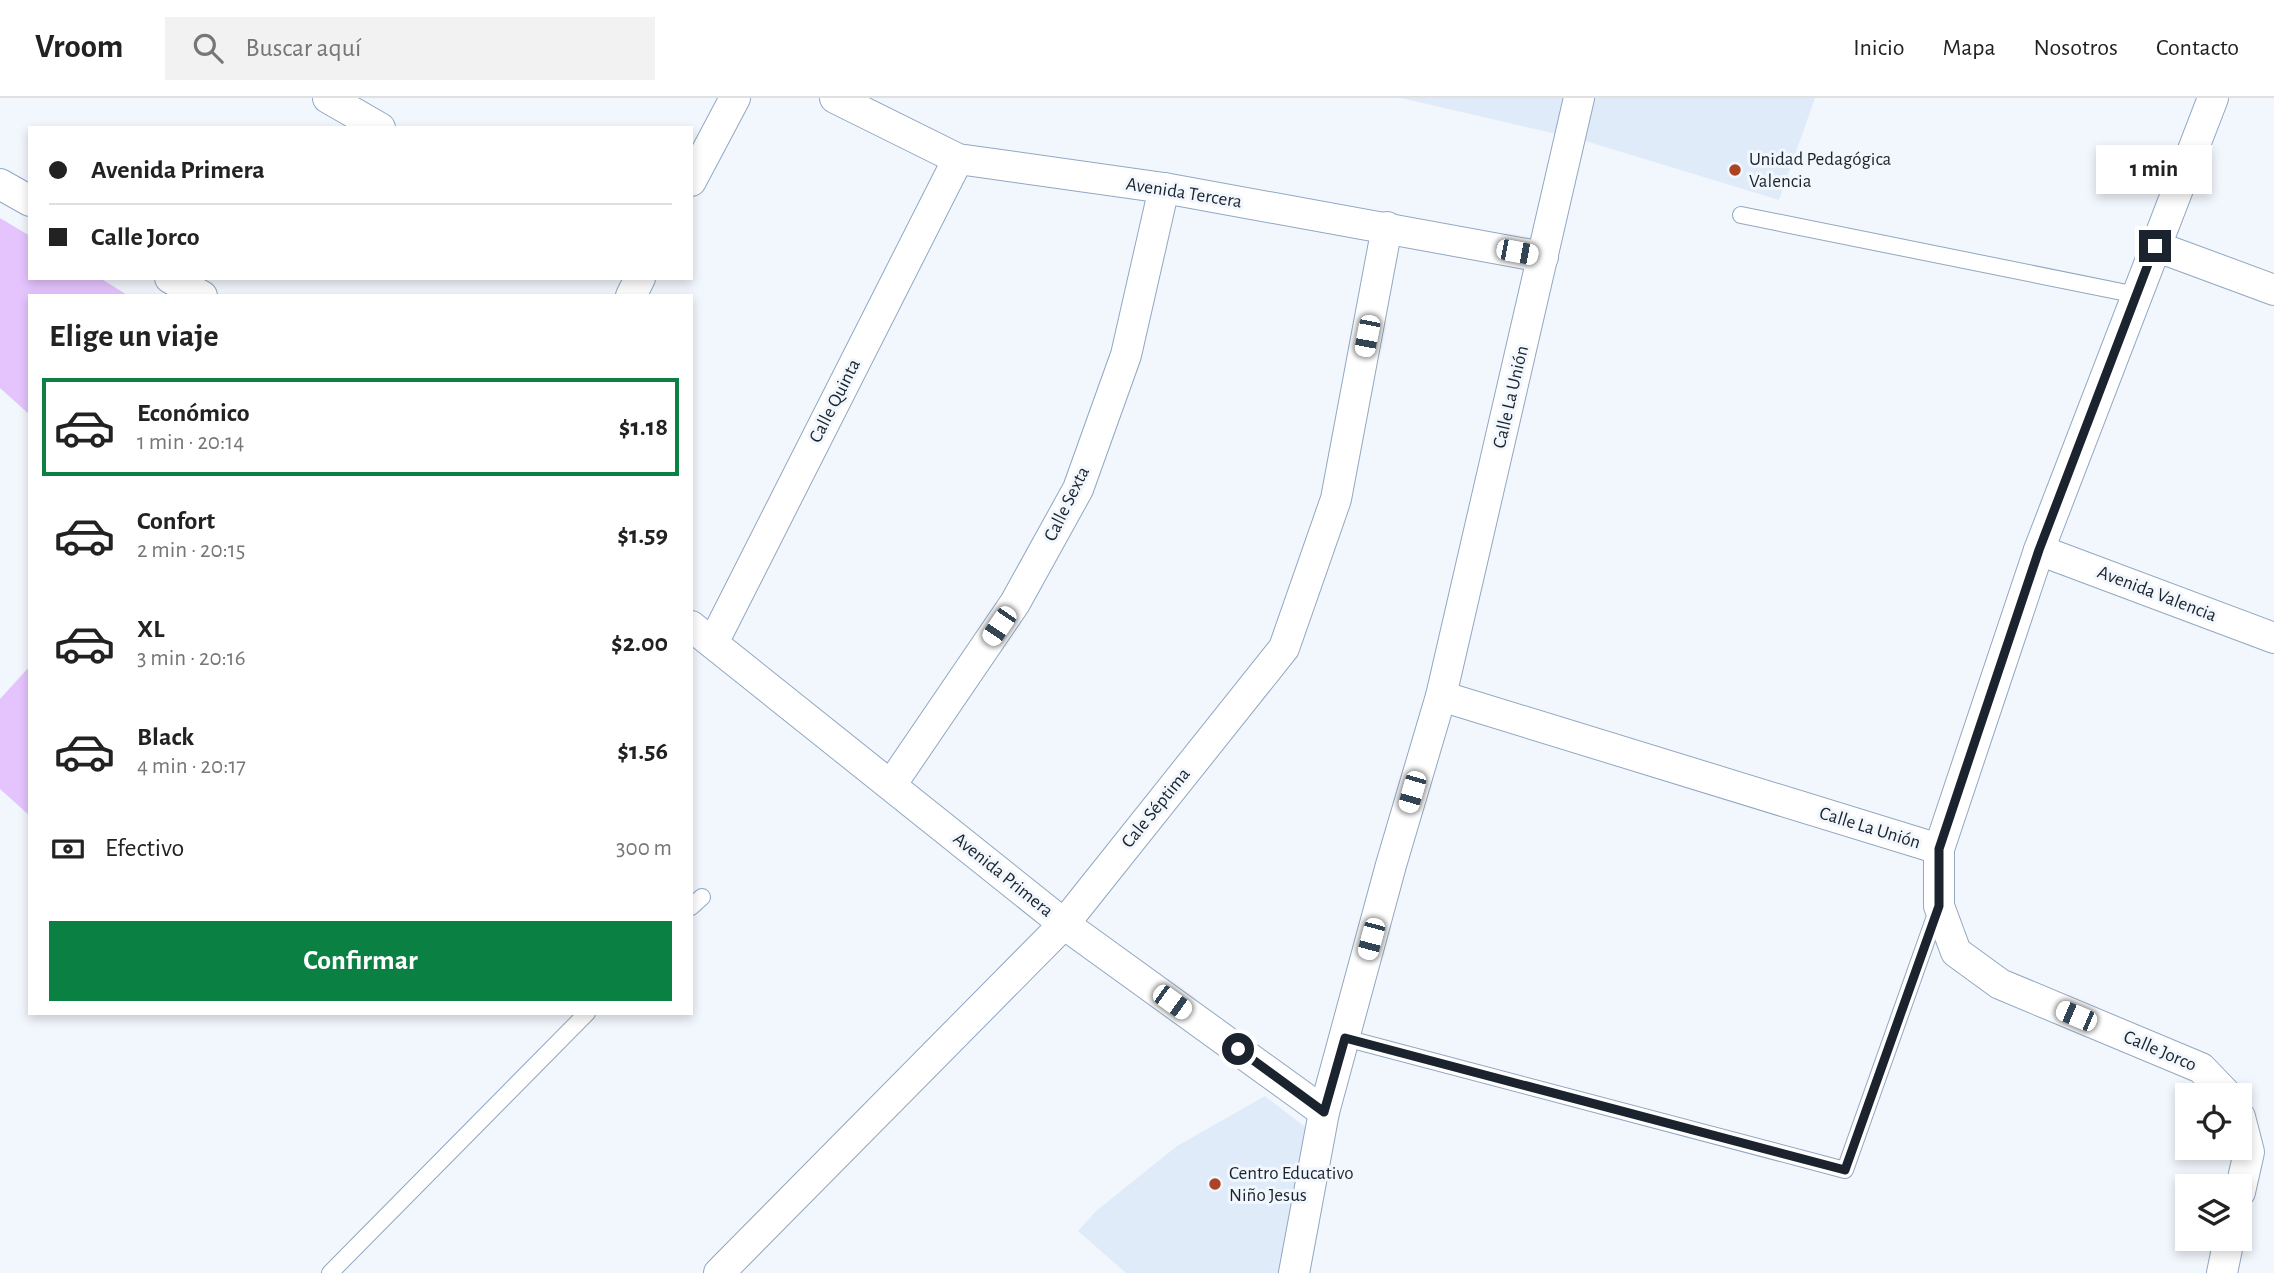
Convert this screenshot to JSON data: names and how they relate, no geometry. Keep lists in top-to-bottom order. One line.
{"streets":{"street":["Avenida Tercera","Calle La Unión","Calle Quinta","Calle Sexta","Avenida Valencia","Cale Séptima","Avenida Primera","Calle Jorco"]},"crossings":[["Avenida Tercera","Calle La Unión"],["Avenida Tercera","Calle Quinta"],["Avenida Tercera","Calle Sexta"],["Avenida Tercera","Cale Séptima"],["Calle La Unión","Avenida Primera"],["Calle La Unión","Calle Jorco"],["Calle Quinta","Avenida Primera"],["Calle Sexta","Avenida Primera"],["Avenida Valencia","Calle Jorco"],["Cale Séptima","Avenida Primera"]],"places":["Unidad Pedagógica Valencia","Centro Educativo Niño Jesus"],"page":{"header":"Vroom","search":"Buscar aquí","nav":["Inicio","Mapa","Nosotros","Contacto"],"banner":["Avenida Primera","Calle Jorco"],"bubble":"1 min","heading":"Elige un viaje","list":[{"name":"Económico","note":"1 min · 20:14","value":"$1.18"},{"name":"Confort","note":"2 min · 20:15","value":"$1.59"},{"name":"XL","note":"3 min · 20:16","value":"$2.00"},{"name":"Black","note":"4 min · 20:17","value":"$1.56"}],"pay":["Efectivo","300 m"],"buttons":"Confirmar"}}
